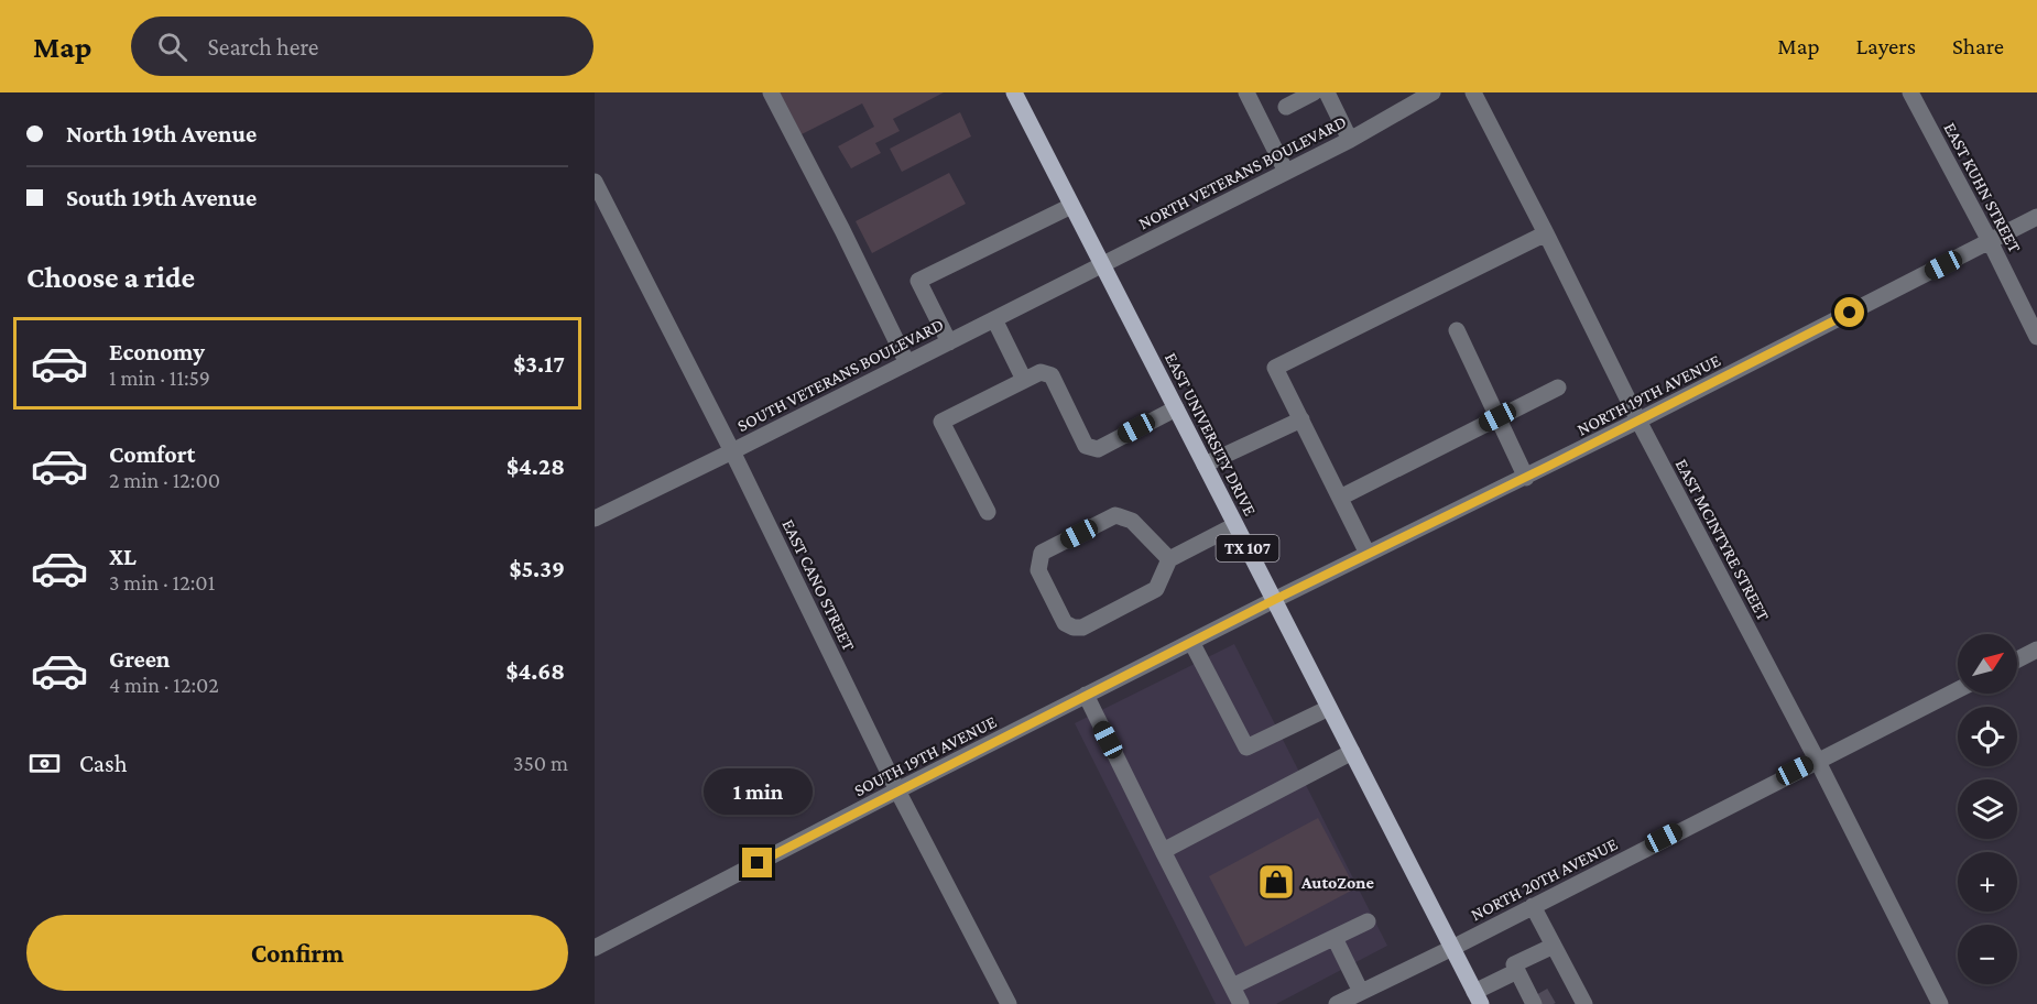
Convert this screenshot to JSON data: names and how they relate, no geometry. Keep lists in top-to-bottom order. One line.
{"streets":{"main road":["EAST UNIVERSITY DRIVE","TX 107"],"street":["NORTH VETERANS BOULEVARD","EAST KUHN STREET","SOUTH VETERANS BOULEVARD","NORTH 19TH AVENUE","EAST MCINTYRE STREET","EAST CANO STREET","SOUTH 19TH AVENUE","NORTH 20TH AVENUE"]},"crossings":[["NORTH VETERANS BOULEVARD","SOUTH VETERANS BOULEVARD"],["NORTH VETERANS BOULEVARD","EAST UNIVERSITY DRIVE"],["EAST KUHN STREET","NORTH 19TH AVENUE"],["SOUTH VETERANS BOULEVARD","EAST UNIVERSITY DRIVE"],["SOUTH VETERANS BOULEVARD","EAST CANO STREET"],["NORTH 19TH AVENUE","EAST UNIVERSITY DRIVE"],["NORTH 19TH AVENUE","EAST MCINTYRE STREET"],["NORTH 19TH AVENUE","SOUTH 19TH AVENUE"],["EAST UNIVERSITY DRIVE","SOUTH 19TH AVENUE"],["EAST UNIVERSITY DRIVE","NORTH 20TH AVENUE"],["EAST MCINTYRE STREET","NORTH 20TH AVENUE"],["EAST CANO STREET","SOUTH 19TH AVENUE"]],"places":{"shop":["AutoZone"]},"north":"top right","page":{"header":"Map","search":"Search here","nav":["Map","Layers","Share"],"banner":["North 19th Avenue","South 19th Avenue"],"heading":"Choose a ride","list":[{"name":"Economy","note":"1 min · 11:59","value":"$3.17"},{"name":"Comfort","note":"2 min · 12:00","value":"$4.28"},{"name":"XL","note":"3 min · 12:01","value":"$5.39"},{"name":"Green","note":"4 min · 12:02","value":"$4.68"}],"map_buttons":["+","−"],"pay":["Cash","350 m"],"bubble":"1 min","buttons":"Confirm"}}
